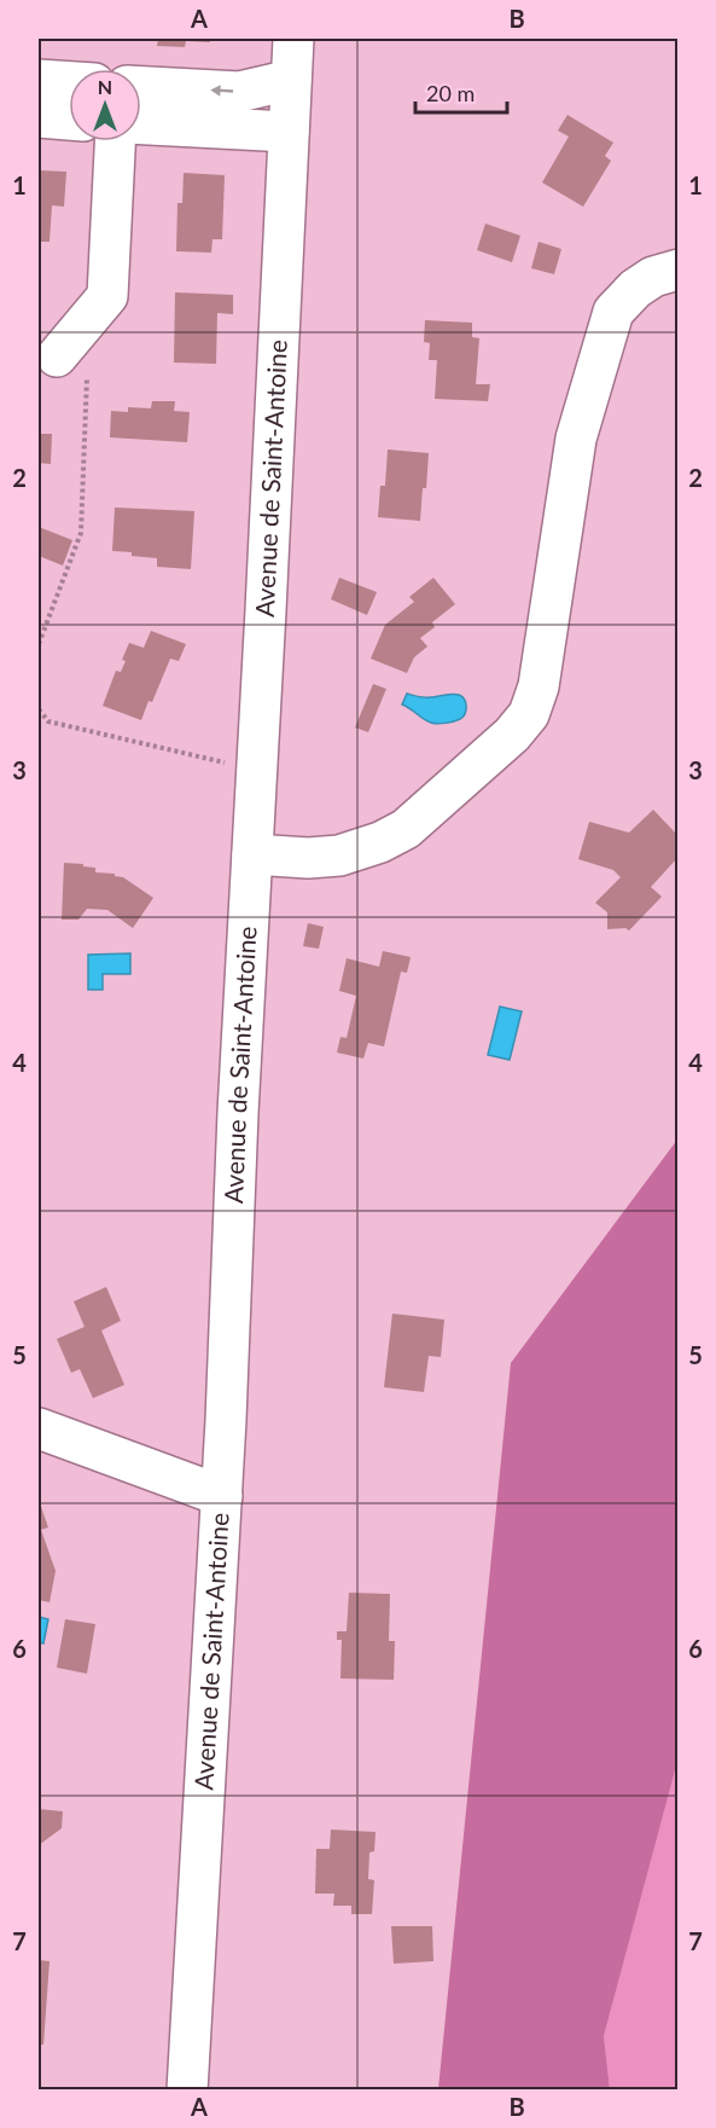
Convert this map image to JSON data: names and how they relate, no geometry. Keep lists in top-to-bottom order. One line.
{"streets":{"street":["Avenue de Saint-Antoine"]},"scale_bar":"20 m","north":"top","grid":{"columns":["A","B"],"rows":["1","2","3","4","5","6","7"]}}
